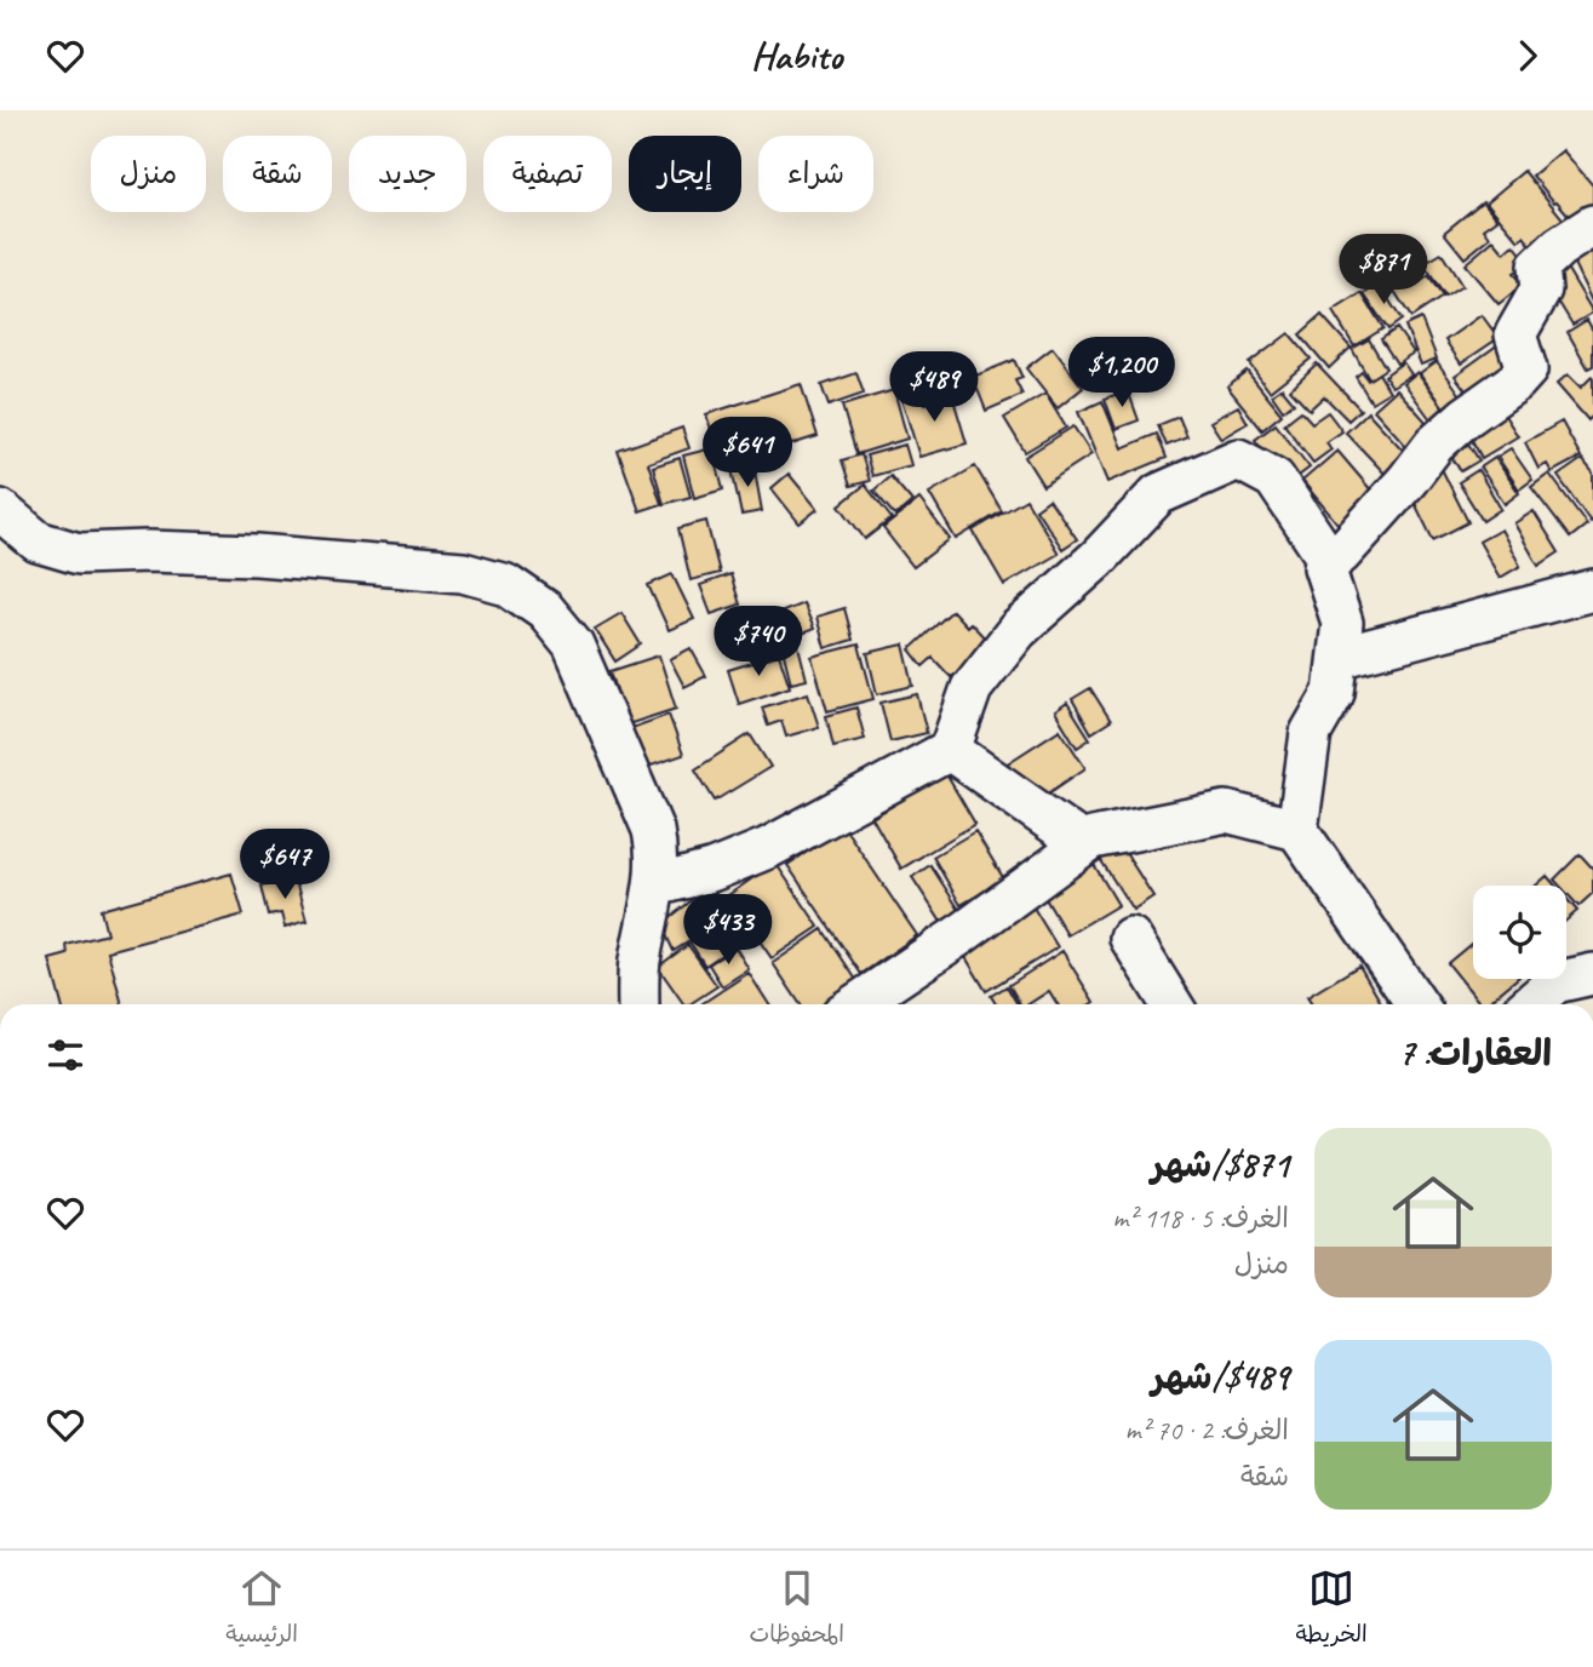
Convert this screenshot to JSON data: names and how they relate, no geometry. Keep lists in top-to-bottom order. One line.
{"page":{"header":"Habito","chip":["شراء","إيجار","تصفية","جديد","شقة","منزل"],"price":["$871","$1,200","$489","$641","$740","$647","$433"],"heading":"العقارات: 7","list":[{"name":"$871/شهر","note":"الغرف: 5 · 118 m² · منزل"},{"name":"$489/شهر","note":"الغرف: 2 · 70 m² · شقة"}],"tabs":["الخريطة","المحفوظات","الرئيسية"]}}
